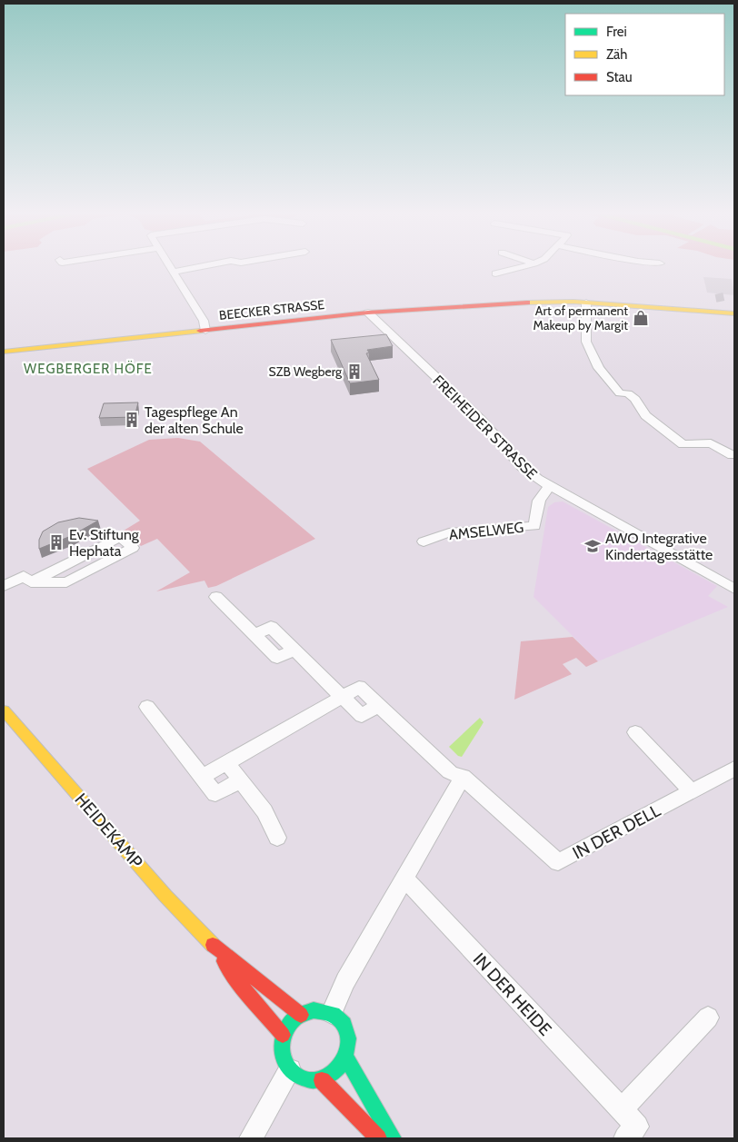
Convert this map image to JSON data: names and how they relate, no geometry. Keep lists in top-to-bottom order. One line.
{"streets":{"street":["BEECKER STRASSE","FREIHEIDER STRASSE","AMSELWEG","HEIDEKAMP","IN DER DELL","IN DER HEIDE"]},"crossings":[["BEECKER STRASSE","FREIHEIDER STRASSE"],["FREIHEIDER STRASSE","AMSELWEG"]],"districts":["WEGBERGER HÖFE"],"places":{"shop":["Art of permanent Makeup by Margit"],"building":["SZB Wegberg","Tagespflege An der alten Schule","Ev. Stiftung Hephata"],"school or university":["AWO Integrative Kindertagesstätte"]},"legend":["Frei","Zäh","Stau"]}
